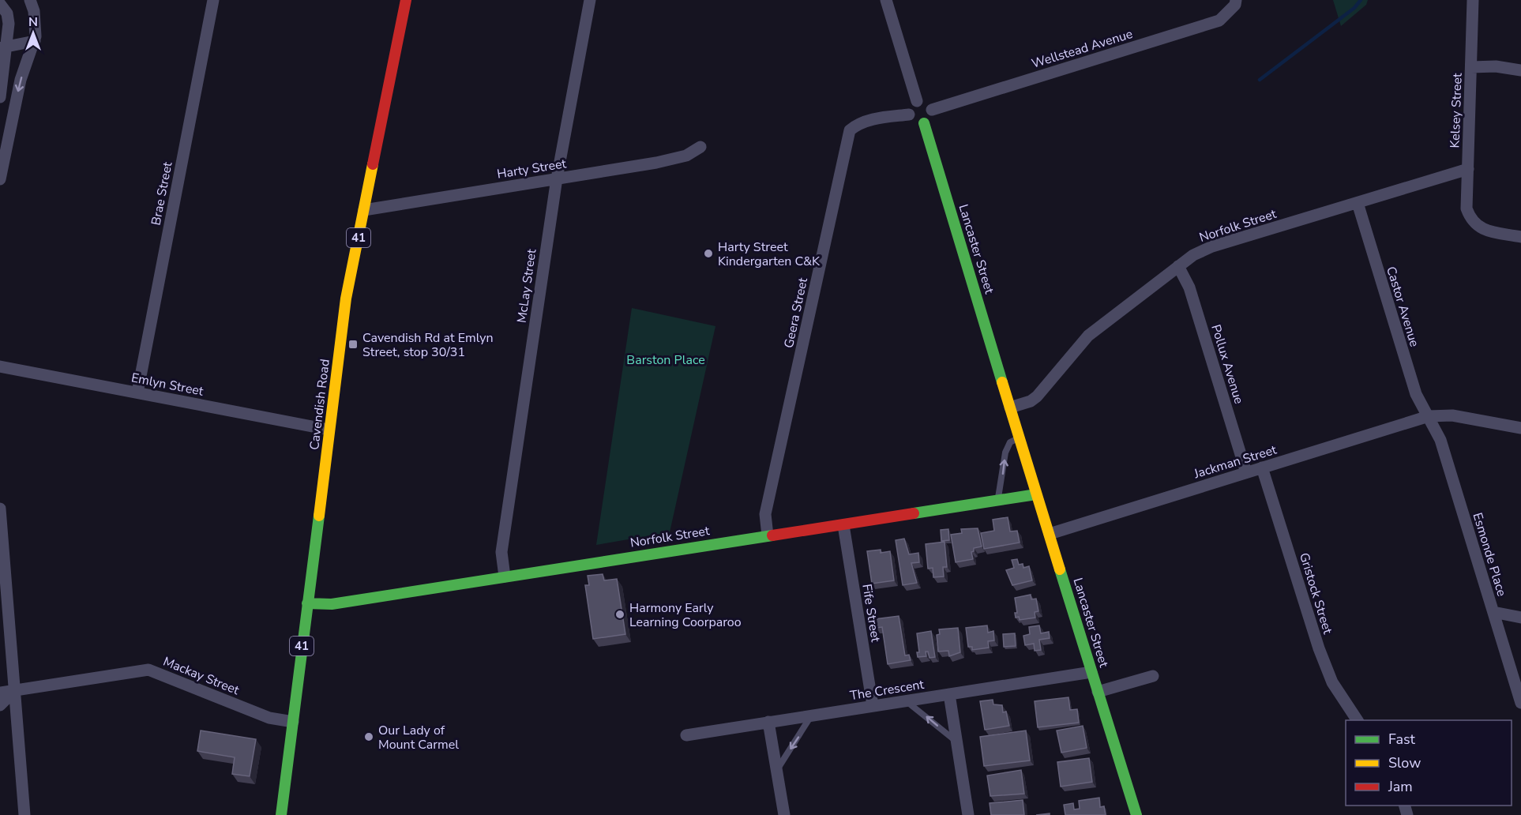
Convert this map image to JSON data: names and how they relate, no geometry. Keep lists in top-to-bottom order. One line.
{"streets":{"street":["Wellstead Avenue","Kelsey Street","Harty Street","Brae Street","Norfolk Street","41","Lancaster Street","McLay Street","Castor Avenue","Geera Street","Pollux Avenue","Emlyn Street","Cavendish Road","Jackman Street","Esmonde Place","Gristock Street","Fife Street","Mackay Street","The Crescent"]},"crossings":[["Wellstead Avenue","Lancaster Street"],["Wellstead Avenue","Geera Street"],["Kelsey Street","Norfolk Street"],["Harty Street","McLay Street"],["Harty Street","Cavendish Road"],["Brae Street","Emlyn Street"],["Norfolk Street","Lancaster Street"],["Norfolk Street","McLay Street"],["Norfolk Street","Castor Avenue"],["Norfolk Street","Geera Street"],["Norfolk Street","Pollux Avenue"],["Norfolk Street","Cavendish Road"],["Norfolk Street","Fife Street"],["Lancaster Street","Geera Street"],["Lancaster Street","Jackman Street"],["Lancaster Street","The Crescent"],["Castor Avenue","Jackman Street"],["Castor Avenue","Esmonde Place"],["Pollux Avenue","Jackman Street"],["Emlyn Street","Cavendish Road"],["Cavendish Road","Mackay Street"],["Jackman Street","Esmonde Place"],["Jackman Street","Gristock Street"],["Fife Street","The Crescent"]],"parks":["Barston Place"],"places":{"other":["Harty Street Kindergarten C&K","Harmony Early Learning Coorparoo","Our Lady of Mount Carmel"],"transit":["Cavendish Rd at Emlyn Street, stop 30/31"]},"legend":["Fast","Slow","Jam"],"north":"top"}
